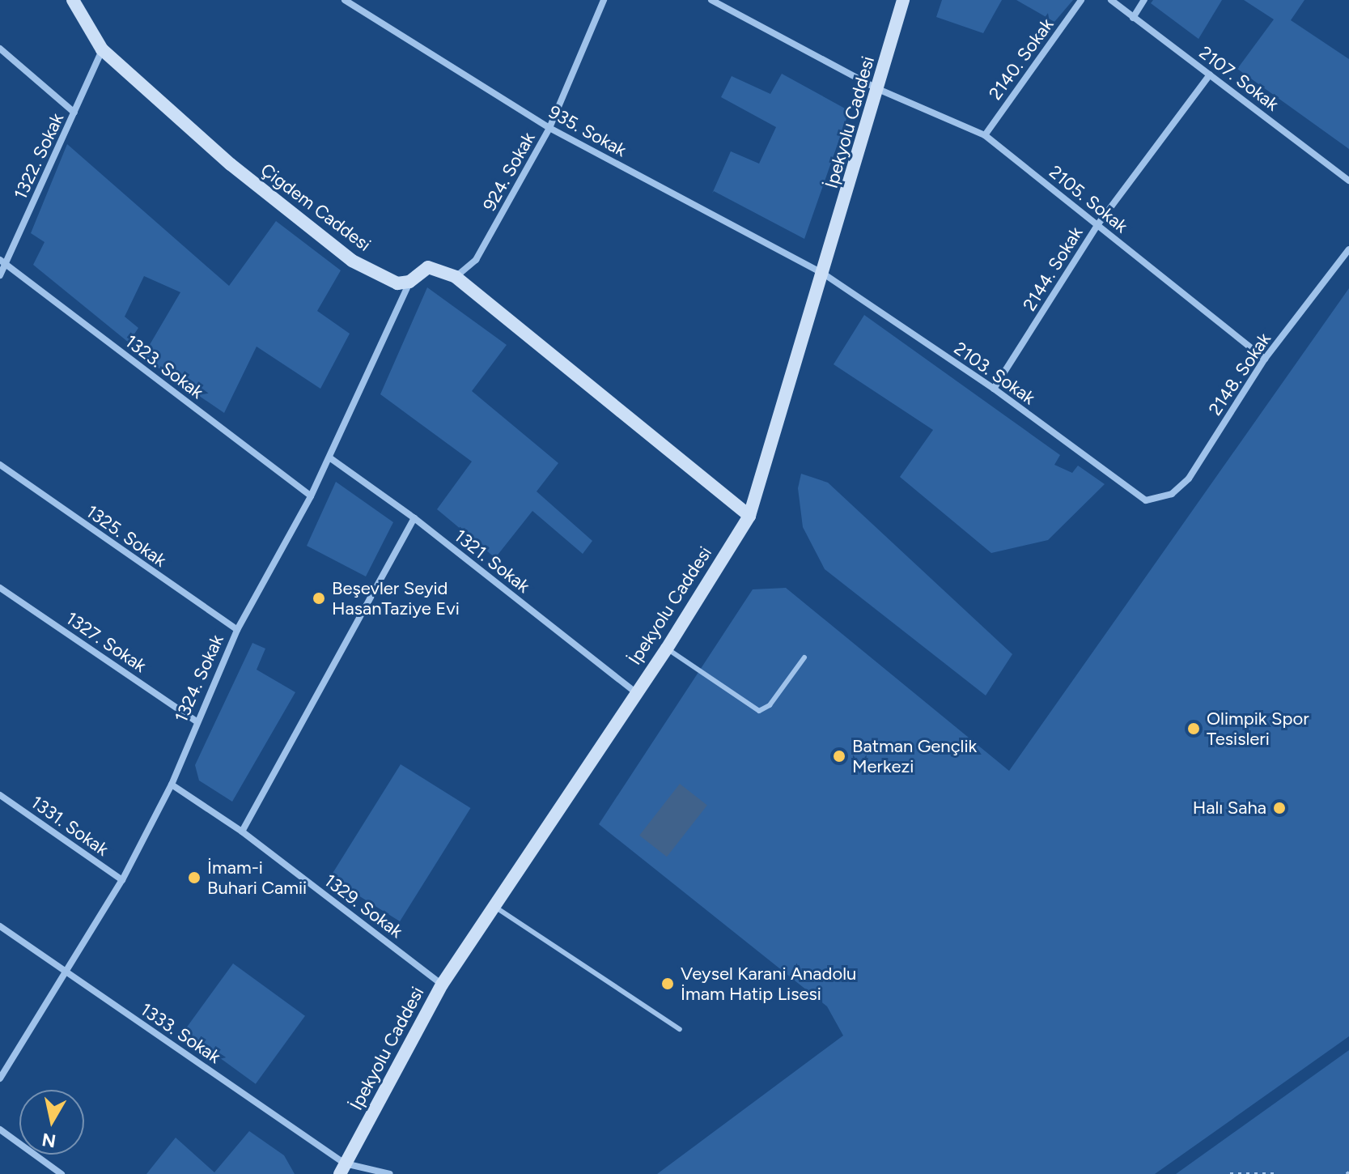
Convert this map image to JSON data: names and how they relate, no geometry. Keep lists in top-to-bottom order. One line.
{"streets":{"street":["2140. Sokak","2107. Sokak","İpekyolu Caddesi","935. Sokak","1322. Sokak","924. Sokak","2105. Sokak","Çigdem Caddesi","2144. Sokak","1323. Sokak","2103. Sokak","2148. Sokak","1325. Sokak","1321. Sokak","1327. Sokak","1324. Sokak","1331. Sokak","1329. Sokak","1333. Sokak"]},"crossings":[["2140. Sokak","2105. Sokak"],["2107. Sokak","2144. Sokak"],["İpekyolu Caddesi","935. Sokak"],["İpekyolu Caddesi","2105. Sokak"],["İpekyolu Caddesi","2103. Sokak"],["İpekyolu Caddesi","1321. Sokak"],["İpekyolu Caddesi","1329. Sokak"],["İpekyolu Caddesi","1333. Sokak"],["935. Sokak","924. Sokak"],["935. Sokak","2103. Sokak"],["1322. Sokak","Çigdem Caddesi"],["1322. Sokak","1323. Sokak"],["2105. Sokak","2144. Sokak"],["2105. Sokak","2148. Sokak"],["Çigdem Caddesi","1324. Sokak"],["2144. Sokak","2103. Sokak"],["1323. Sokak","1324. Sokak"],["2103. Sokak","2148. Sokak"],["1325. Sokak","1324. Sokak"],["1321. Sokak","1324. Sokak"],["1327. Sokak","1324. Sokak"],["1324. Sokak","1331. Sokak"],["1324. Sokak","1329. Sokak"],["1324. Sokak","1333. Sokak"]],"places":["Beşevler Seyid HasanTaziye Evi","Olimpik Spor Tesisleri","Batman Gençlik Merkezi","Halı Saha","İmam-i Buhari Camii","Veysel Karani Anadolu İmam Hatip Lisesi"],"north":"bottom"}
